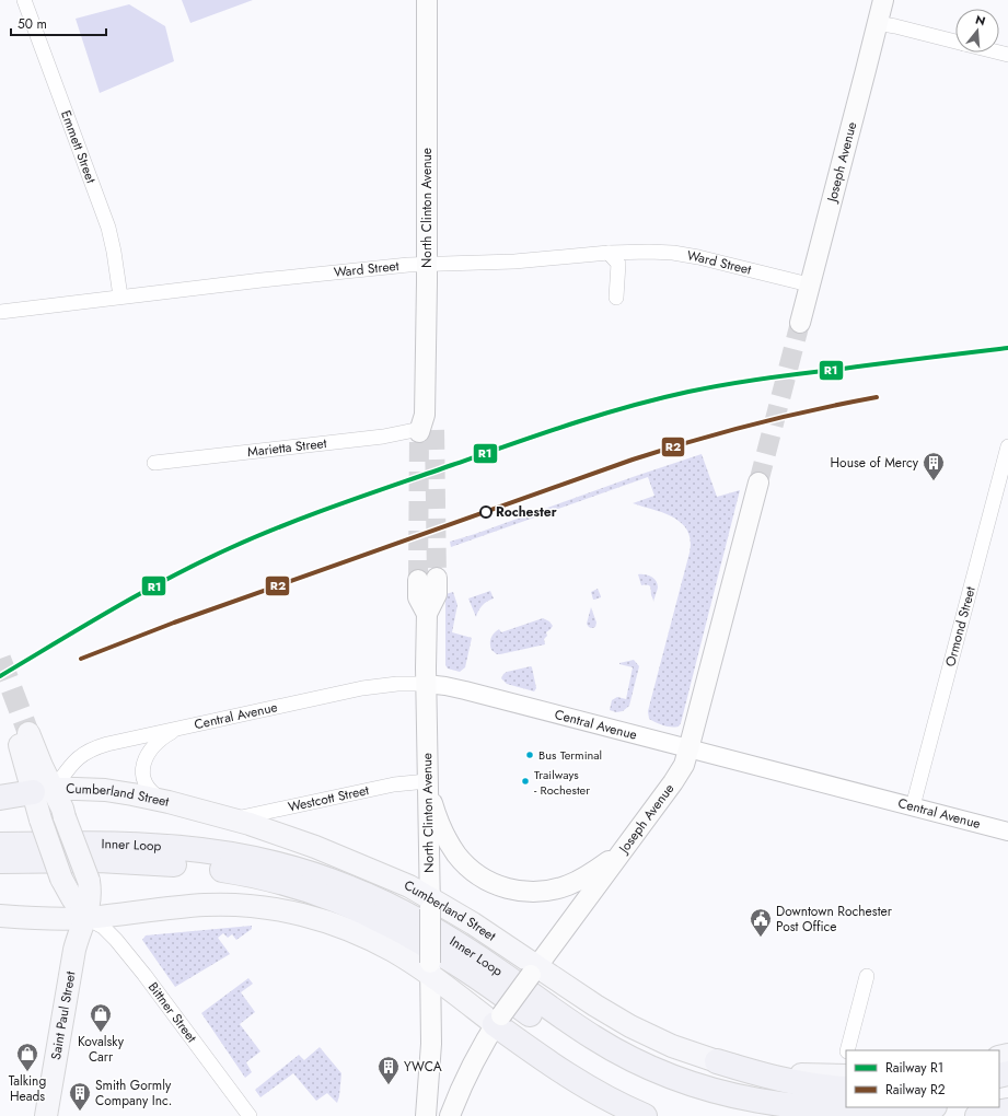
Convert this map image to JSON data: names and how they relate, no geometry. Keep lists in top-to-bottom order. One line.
{"streets":{"highway":["Inner Loop"],"main road":["Joseph Avenue","North Clinton Avenue","Cumberland Street","Saint Paul Street"],"street":["Emmett Street","Ward Street","Marietta Street","Ormond Street","Central Avenue","Westcott Street","Bittner Street"]},"crossings":[["Emmett Street","Ward Street"],["Joseph Avenue","Ward Street"],["Joseph Avenue","Central Avenue"],["Joseph Avenue","Cumberland Street"],["North Clinton Avenue","Ward Street"],["North Clinton Avenue","Marietta Street"],["North Clinton Avenue","Central Avenue"],["North Clinton Avenue","Cumberland Street"],["North Clinton Avenue","Westcott Street"],["Ormond Street","Central Avenue"],["Central Avenue","Cumberland Street"],["Central Avenue","Saint Paul Street"],["Cumberland Street","Westcott Street"],["Cumberland Street","Saint Paul Street"],["Bittner Street","Saint Paul Street"]],"places":{"building":["House of Mercy","YWCA","Smith Gormly Company Inc."],"other":["Rochester","Bus Terminal","Trailways - Rochester"],"public building":["Downtown Rochester Post Office"],"shop":["Kovalsky Carr","Talking Heads"]},"lines":["rail line R1","rail line R2"],"legend":["Railway R1","Railway R2"],"scale_bar":"50 m","north":"top"}
